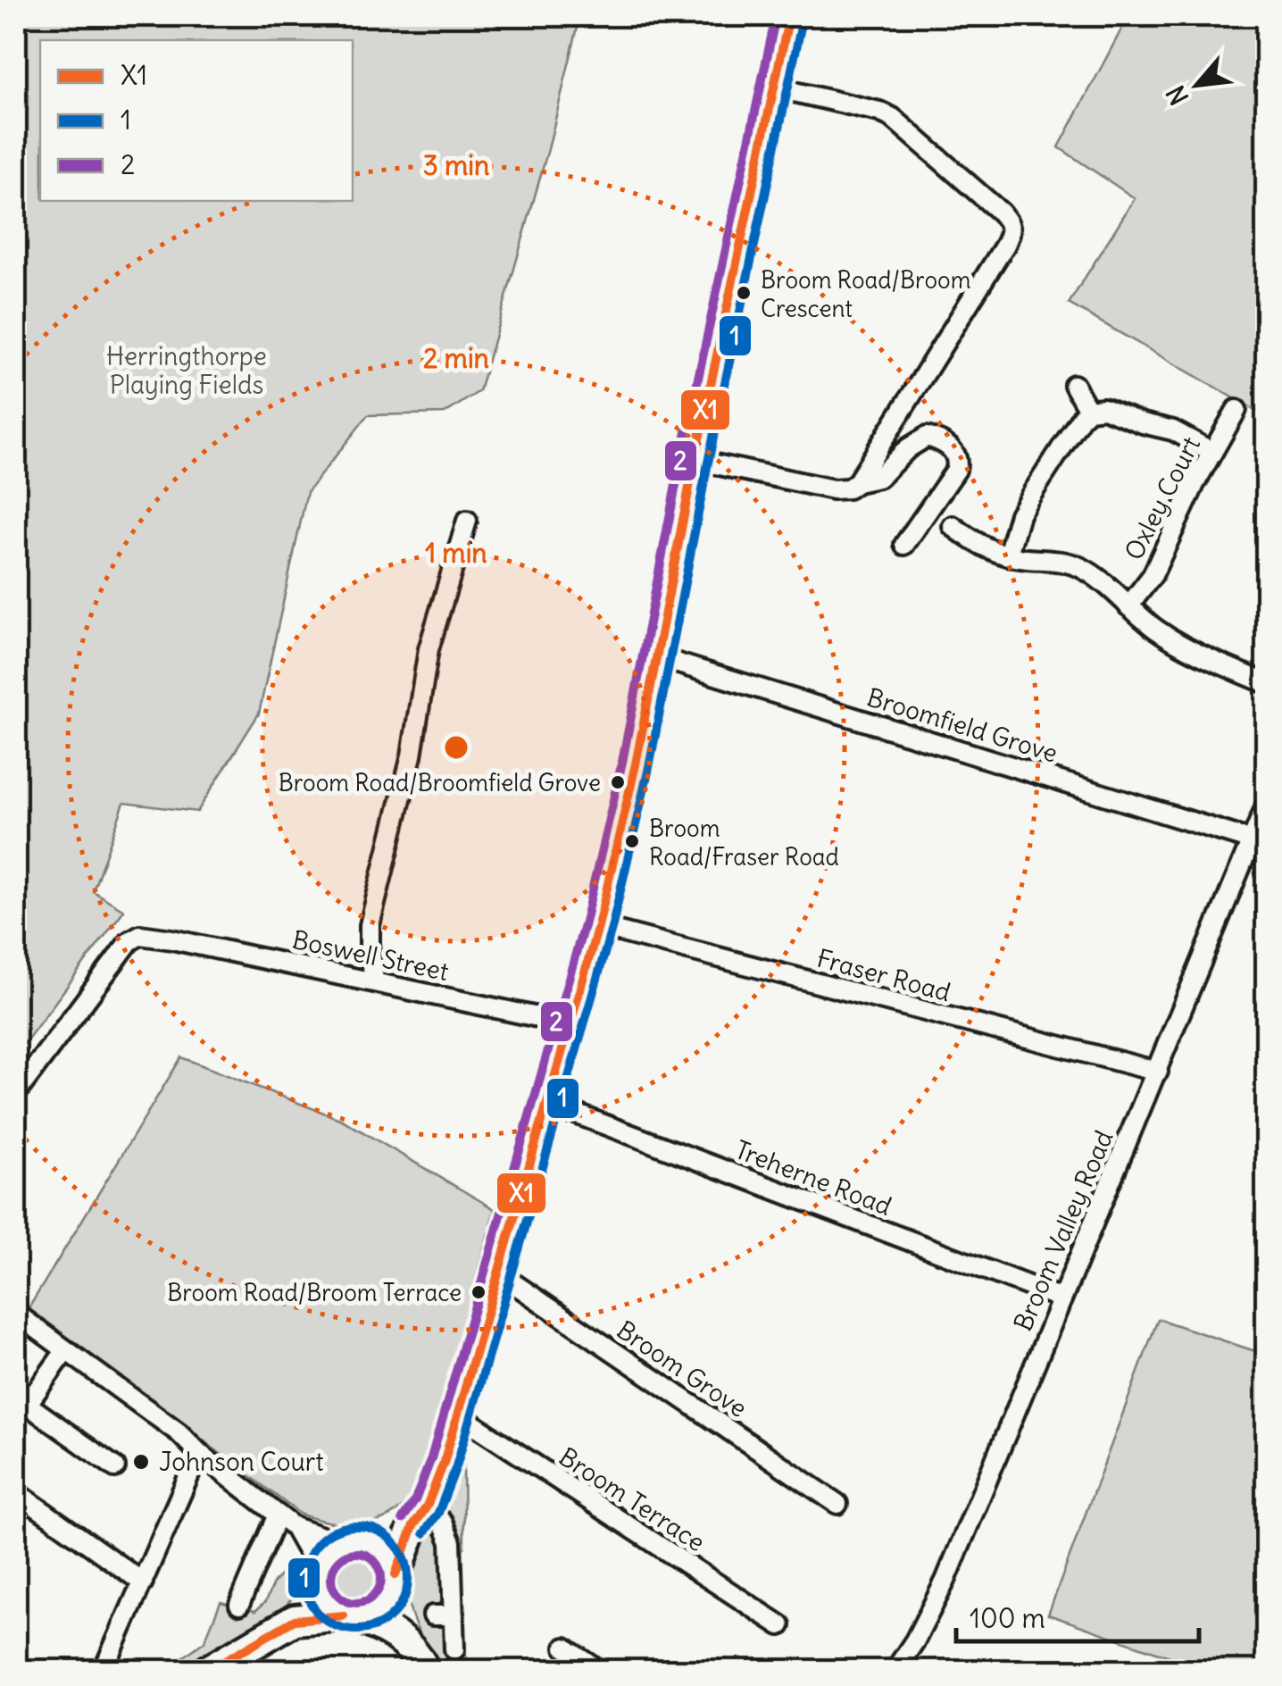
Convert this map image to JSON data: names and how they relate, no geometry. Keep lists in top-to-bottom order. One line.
{"streets":{"street":["Oxley Court","Broomfield Grove","Boswell Street","Fraser Road","Treherne Road","Broom Valley Road","Broom Grove","Broom Terrace"]},"crossings":[["Broomfield Grove","Broom Valley Road"],["Fraser Road","Broom Valley Road"],["Treherne Road","Broom Valley Road"]],"parks":["Herringthorpe Playing Fields"],"places":["Broom Road/Broom Crescent","Broom Road/Broomfield Grove","Broom Road/Fraser Road","Broom Road/Broom Terrace","Johnson Court"],"lines":["transit line X1","transit line 2","transit line 1"],"legend":["X1","1","2"],"scale_bar":"100 m","north":"bottom left","rings":["3 min","2 min","1 min"]}
